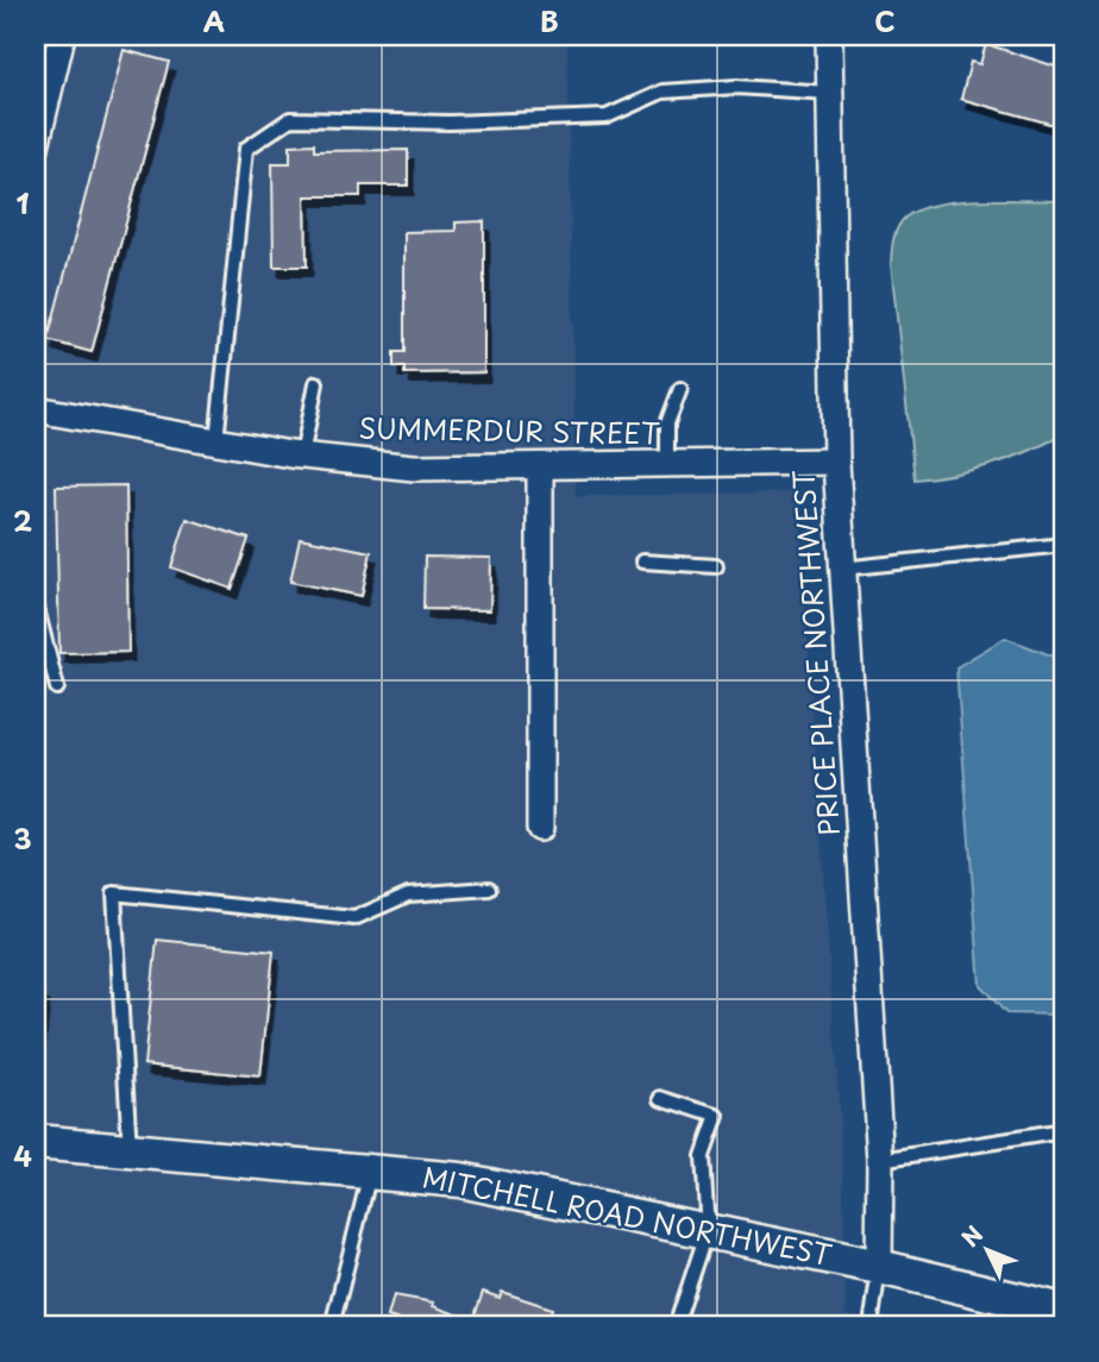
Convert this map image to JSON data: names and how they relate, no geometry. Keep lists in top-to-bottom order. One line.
{"streets":{"street":["SUMMERDUR STREET","PRICE PLACE NORTHWEST","MITCHELL ROAD NORTHWEST"]},"crossings":[["SUMMERDUR STREET","PRICE PLACE NORTHWEST"],["PRICE PLACE NORTHWEST","MITCHELL ROAD NORTHWEST"]],"north":"top left","grid":{"columns":["A","B","C"],"rows":["1","2","3","4"]}}
